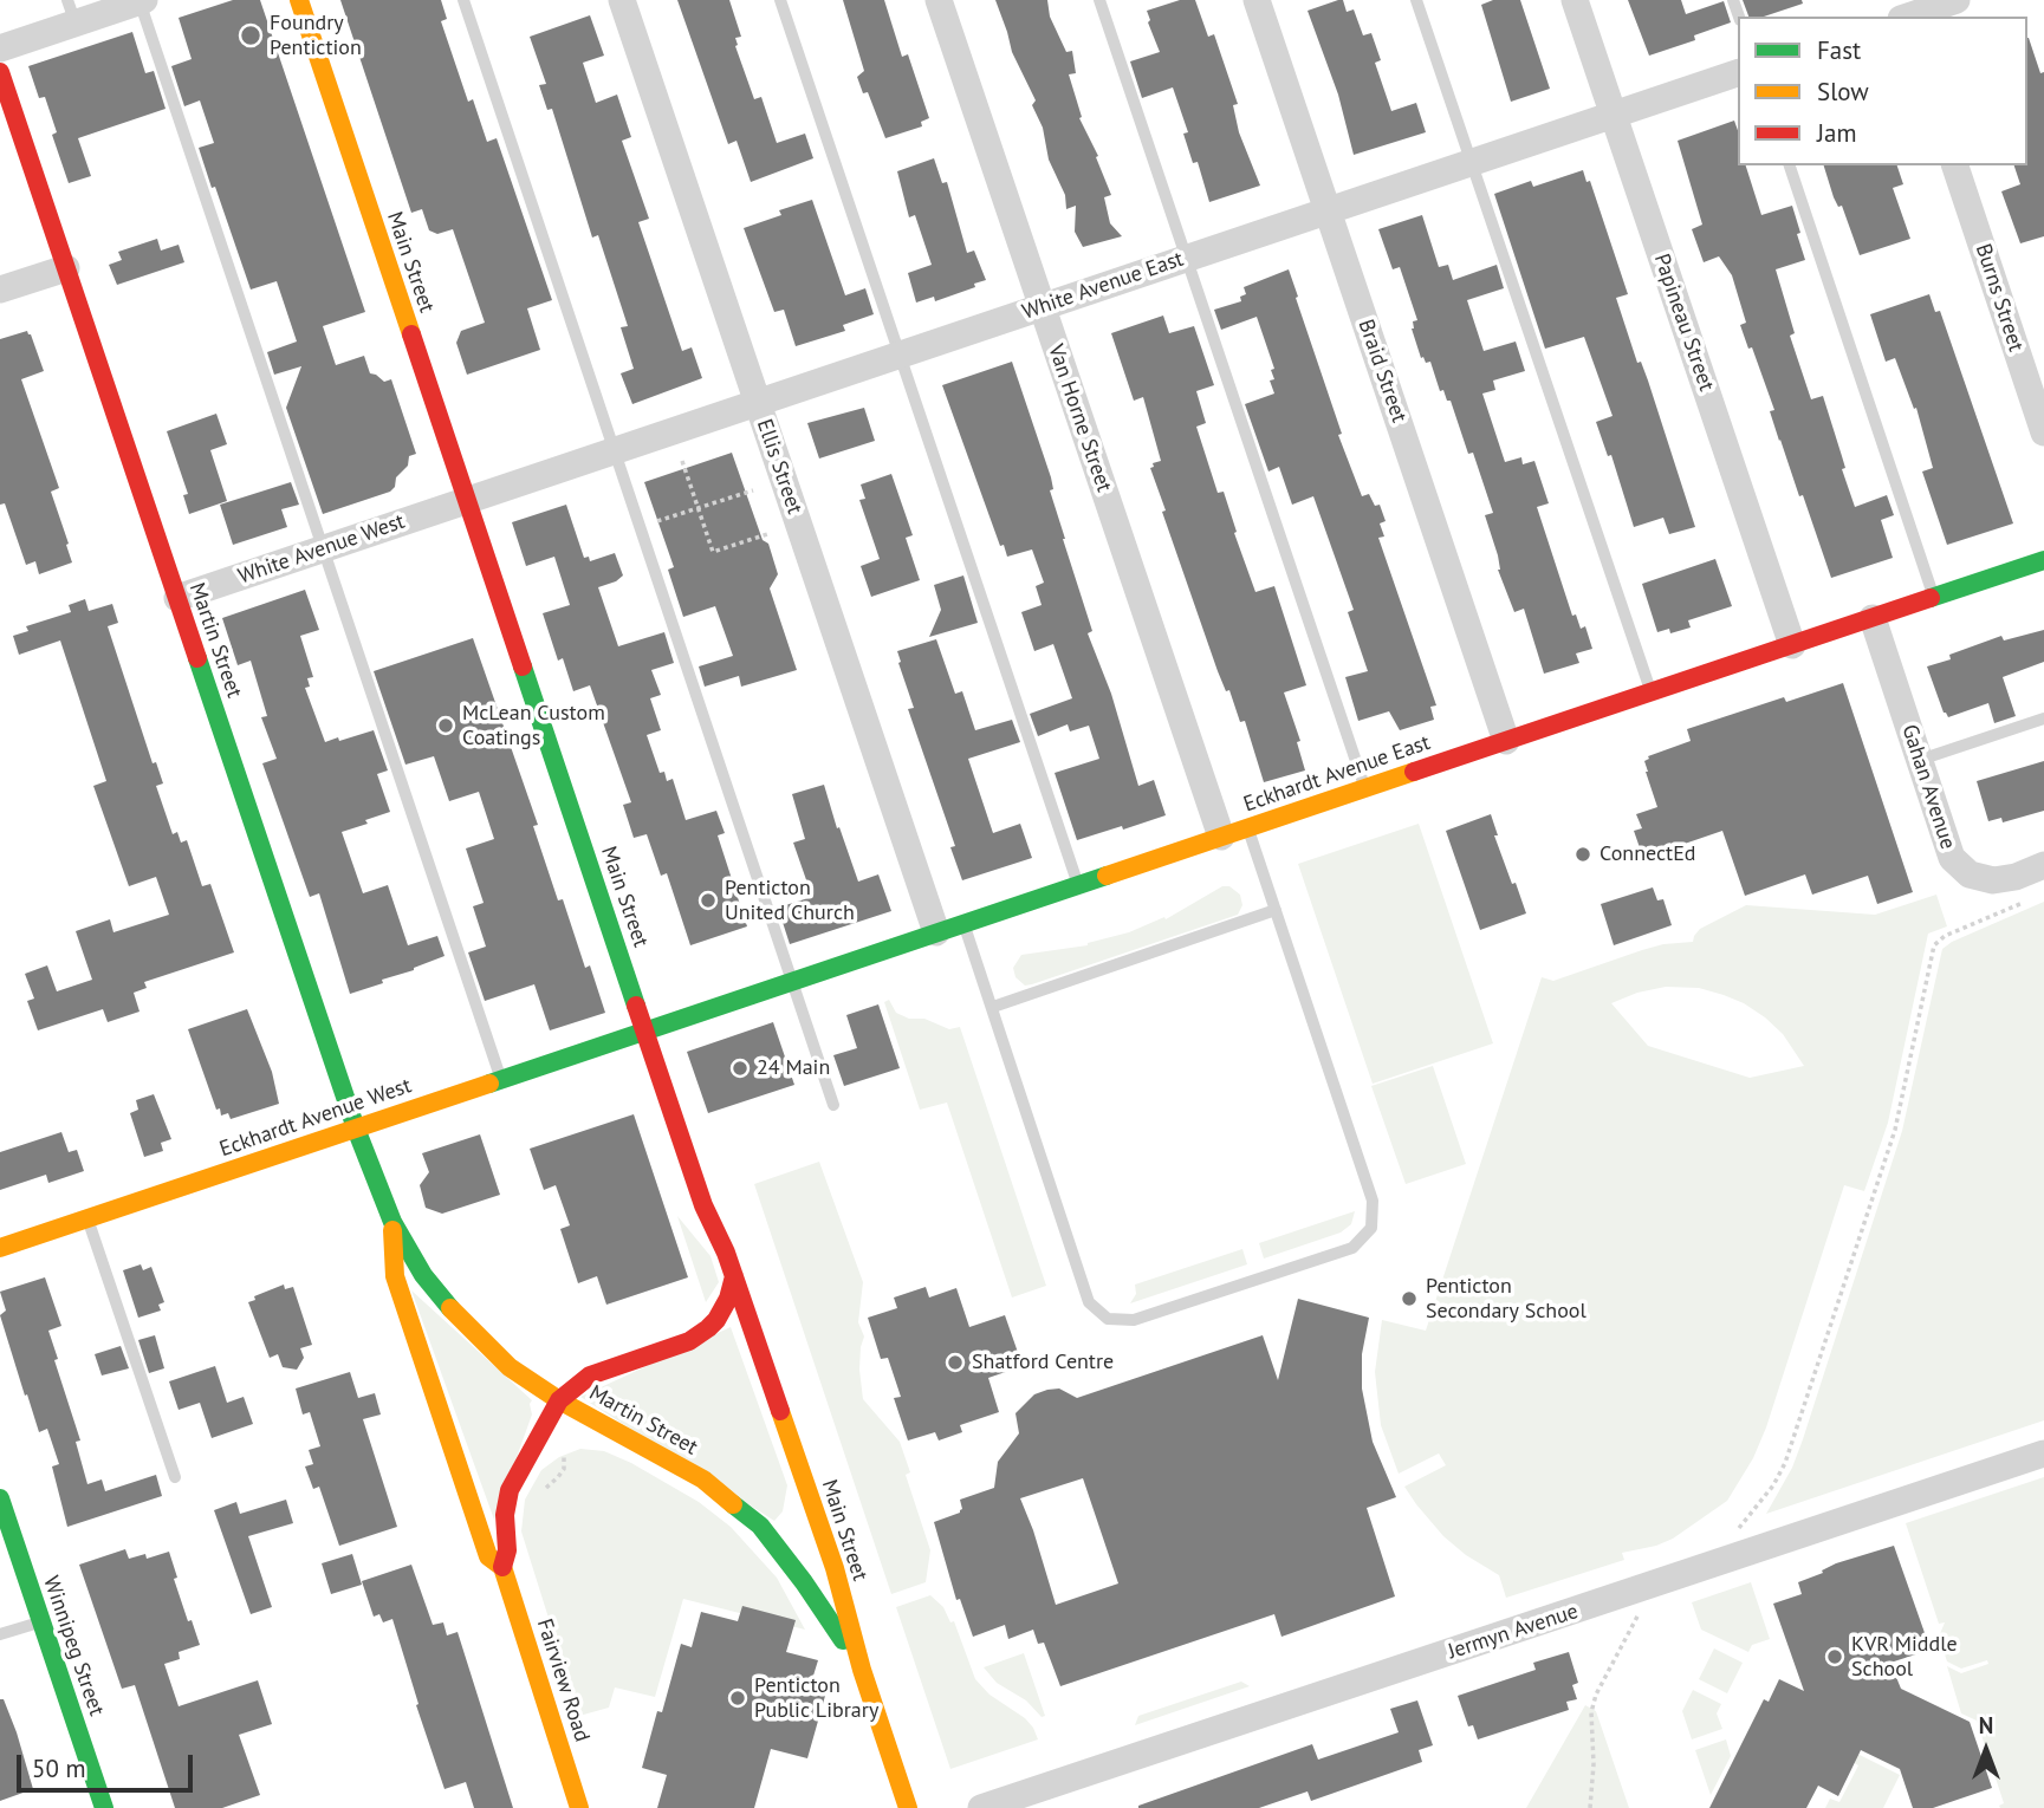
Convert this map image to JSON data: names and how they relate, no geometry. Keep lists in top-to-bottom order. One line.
{"streets":{"main road":["Main Street","Martin Street","Eckhardt Avenue East","Eckhardt Avenue West","Winnipeg Street","Fairview Road"],"street":["White Avenue East","Burns Street","Papineau Street","Braid Street","Van Horne Street","Ellis Street","White Avenue West","Gahan Avenue","Jermyn Avenue"]},"crossings":[["Main Street","White Avenue East"],["Main Street","White Avenue West"],["Main Street","Martin Street"],["Main Street","Eckhardt Avenue East"],["Main Street","Eckhardt Avenue West"],["White Avenue East","Papineau Street"],["White Avenue East","Braid Street"],["White Avenue East","Van Horne Street"],["White Avenue East","Ellis Street"],["White Avenue East","White Avenue West"],["Papineau Street","Eckhardt Avenue East"],["Braid Street","Eckhardt Avenue East"],["Van Horne Street","Eckhardt Avenue East"],["Ellis Street","Eckhardt Avenue East"],["White Avenue West","Martin Street"],["Martin Street","Eckhardt Avenue West"],["Martin Street","Fairview Road"],["Eckhardt Avenue East","Gahan Avenue"],["Eckhardt Avenue East","Eckhardt Avenue West"]],"places":["Foundry Pentiction","McLean Custom Coatings","ConnectEd","Penticton United Church","24 Main","Penticton Secondary School","Shatford Centre","KVR Middle School","Penticton Public Library"],"legend":["Fast","Slow","Jam"],"scale_bar":"50 m","north":"top"}
